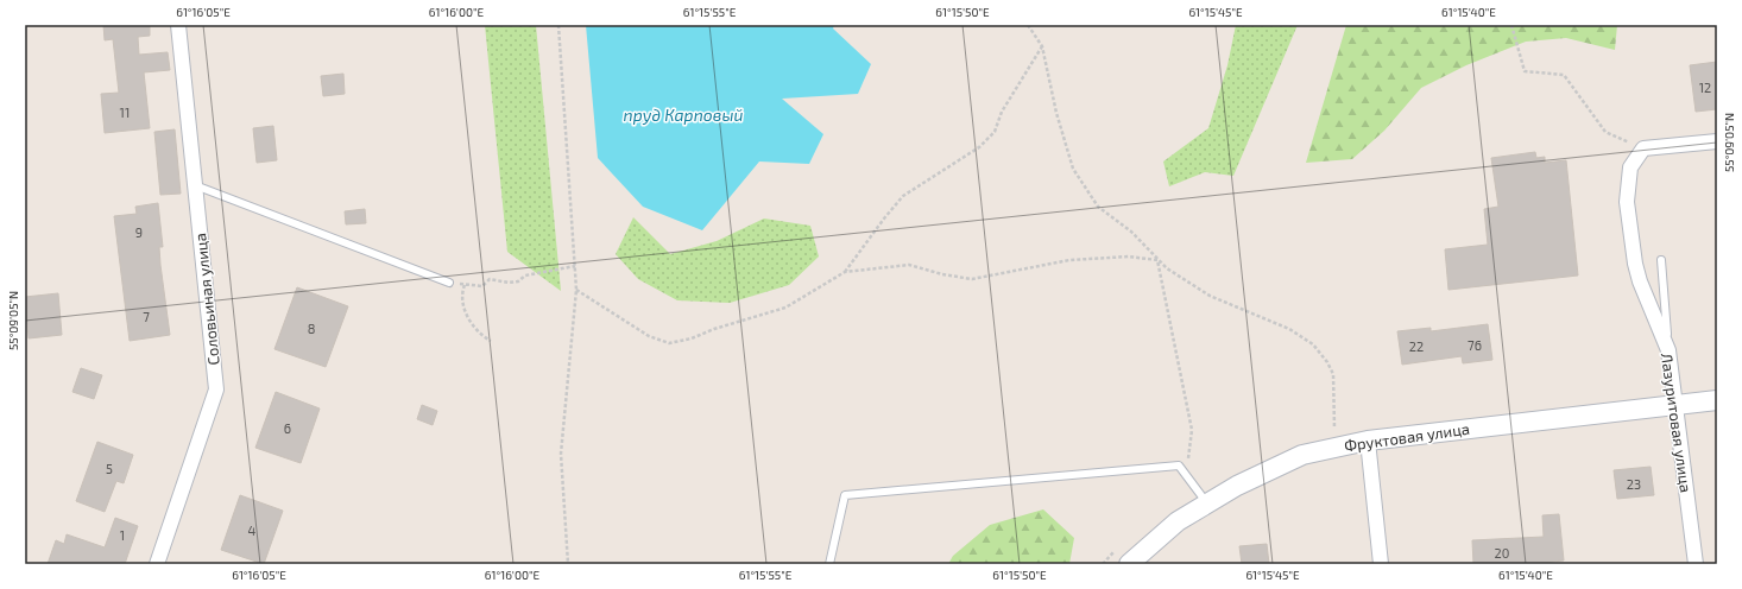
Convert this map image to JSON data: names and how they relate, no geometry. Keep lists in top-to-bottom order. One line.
{"streets":{"street":["Соловьиная улица","Лазуритовая улица","Фруктовая улица"]},"crossings":[["Лазуритовая улица","Фруктовая улица"]],"water":["пруд Карповый"],"house_numbers":["12","11","9","7","8","76","22","6","5","23","4","1","20"],"coordinates":["61°16'05\"E","61°16'00\"E","61°15'55\"E","61°15'50\"E","61°15'45\"E","61°15'40\"E","55°09'05\"N"]}
